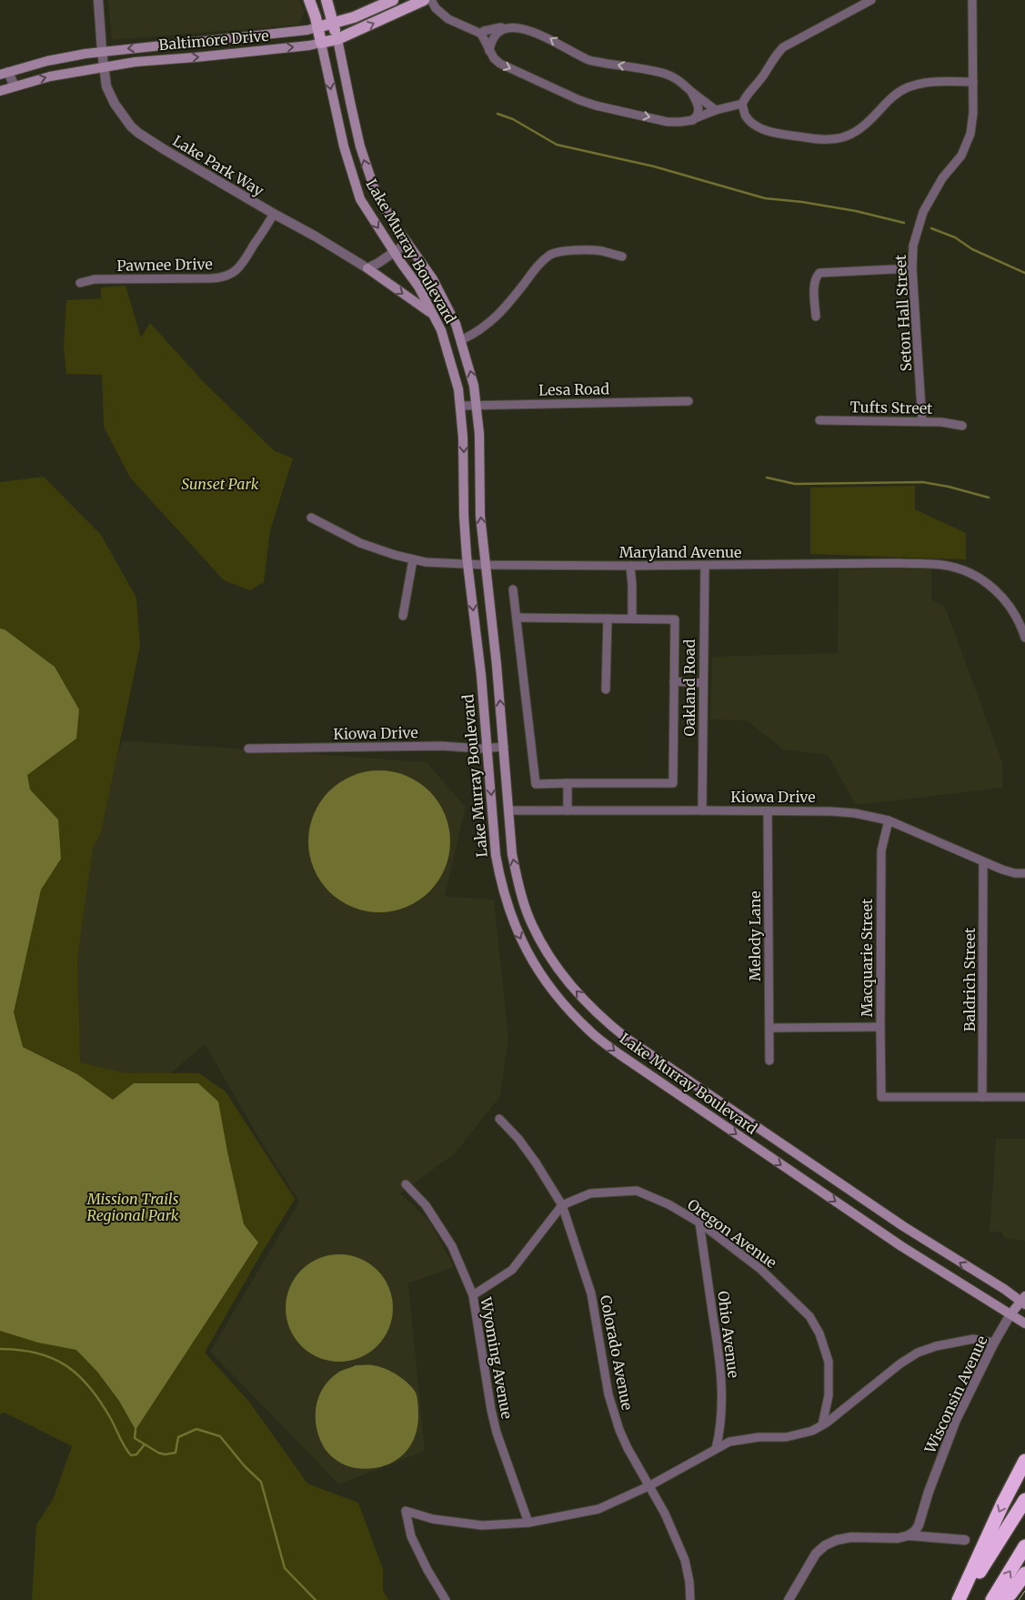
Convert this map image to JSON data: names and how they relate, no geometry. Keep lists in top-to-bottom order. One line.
{"streets":{"main road":["Baltimore Drive","Lake Murray Boulevard"],"street":["Lake Park Way","Pawnee Drive","Seton Hall Street","Lesa Road","Tufts Street","Maryland Avenue","Oakland Road","Kiowa Drive","Melody Lane","Macquarie Street","Baldrich Street","Oregon Avenue","Ohio Avenue","Colorado Avenue","Wyoming Avenue","Wisconsin Avenue"]},"crossings":[["Baltimore Drive","Lake Park Way"],["Baltimore Drive","Lake Murray Boulevard"],["Lake Park Way","Pawnee Drive"],["Lake Murray Boulevard","Lesa Road"],["Lake Murray Boulevard","Maryland Avenue"],["Lake Murray Boulevard","Kiowa Drive"],["Lake Murray Boulevard","Wisconsin Avenue"],["Seton Hall Street","Tufts Street"],["Maryland Avenue","Oakland Road"],["Oakland Road","Kiowa Drive"],["Kiowa Drive","Melody Lane"],["Kiowa Drive","Macquarie Street"],["Kiowa Drive","Baldrich Street"],["Macquarie Street","Baldrich Street"],["Oregon Avenue","Ohio Avenue"],["Oregon Avenue","Colorado Avenue"],["Oregon Avenue","Wyoming Avenue"]],"parks":["Sunset Park","Mission Trails Regional Park"]}
